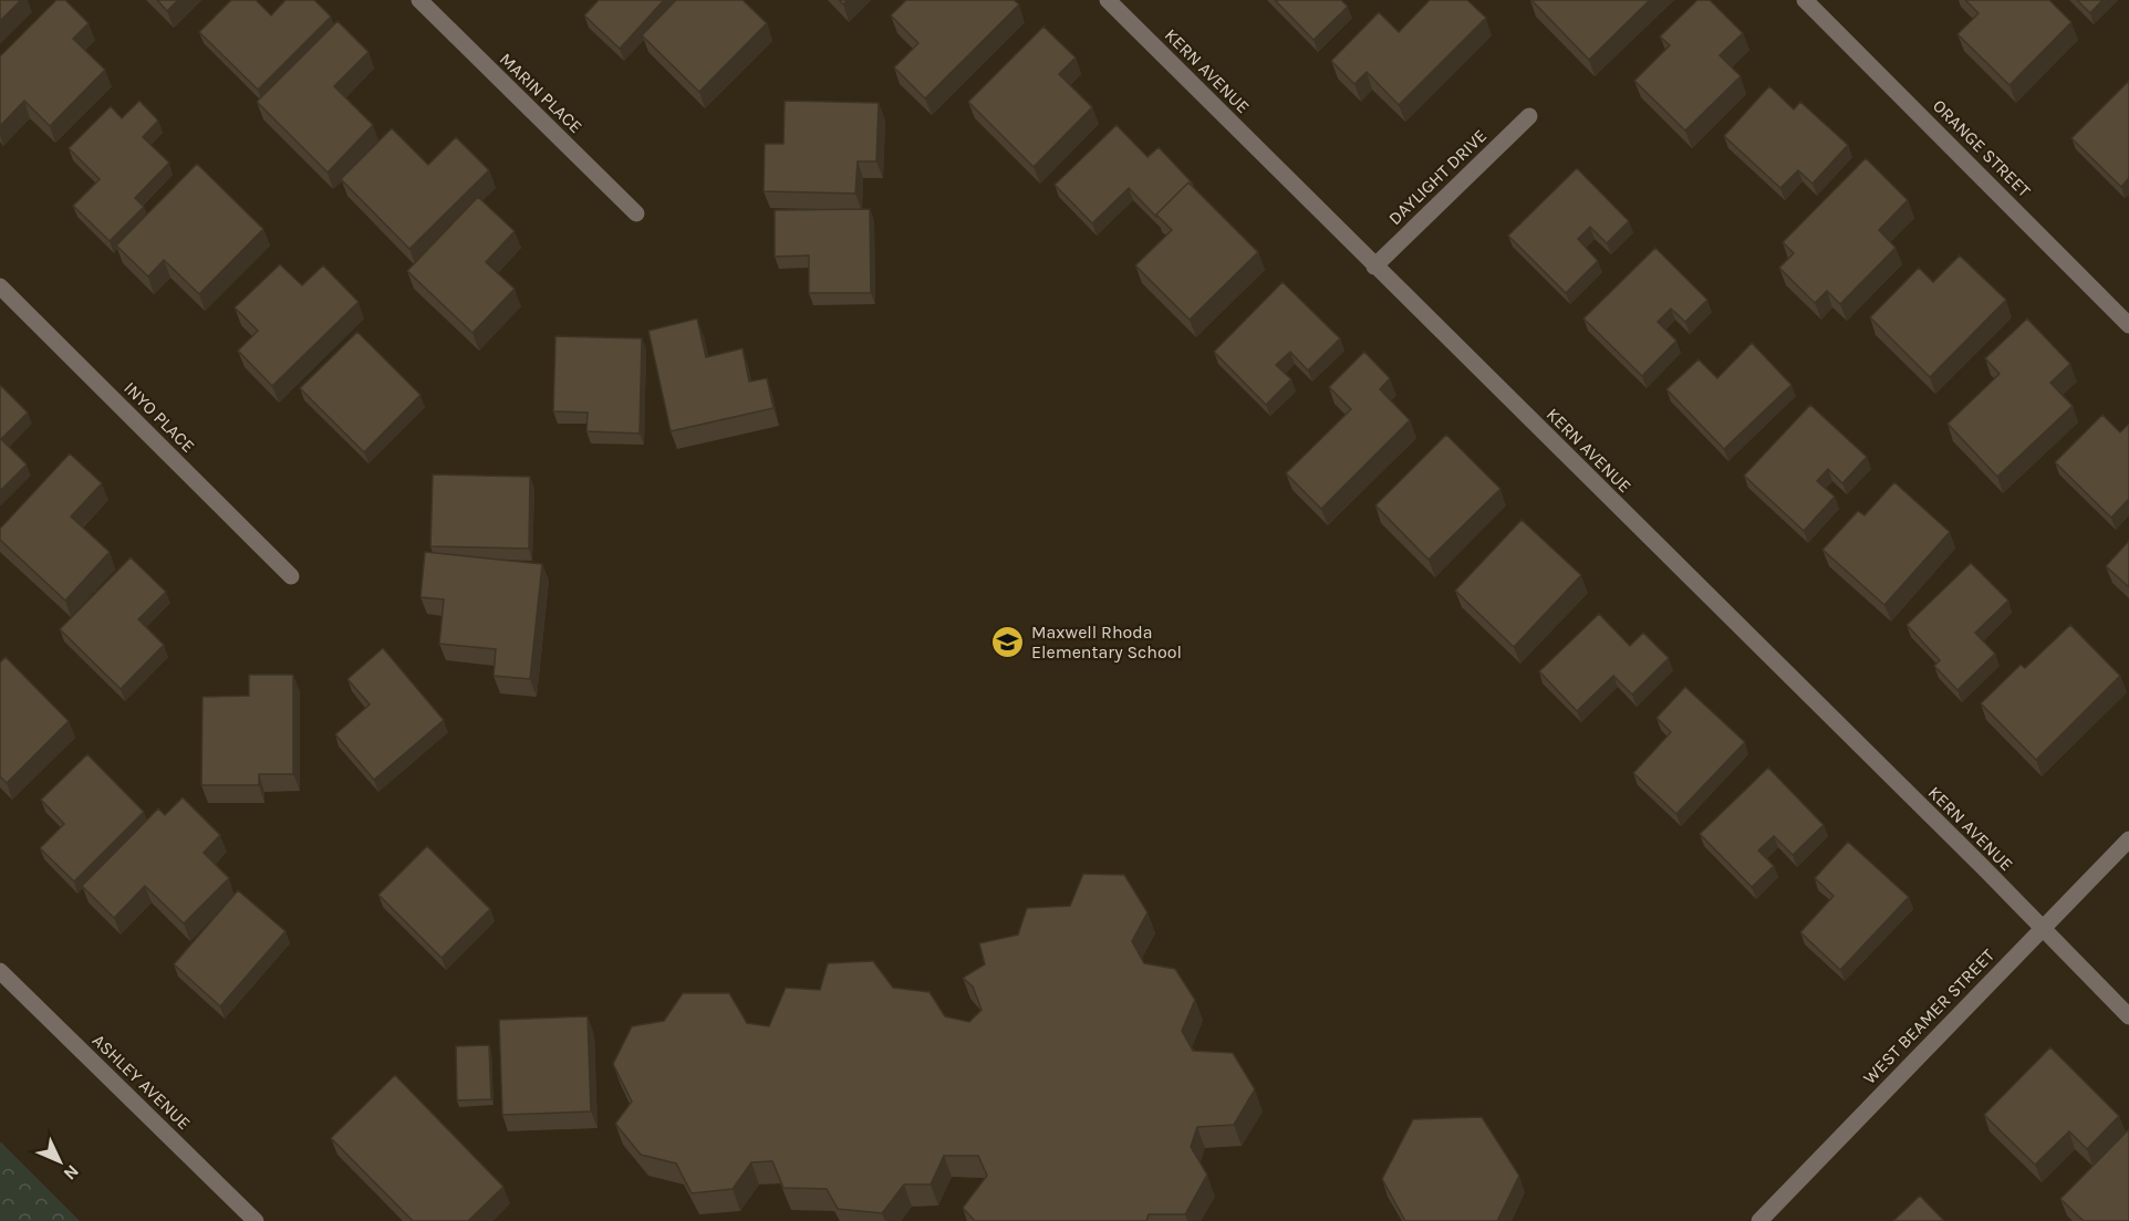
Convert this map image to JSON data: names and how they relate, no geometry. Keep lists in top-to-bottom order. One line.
{"streets":{"street":["KERN AVENUE","MARIN PLACE","ORANGE STREET","DAYLIGHT DRIVE","INYO PLACE","WEST BEAMER STREET","ASHLEY AVENUE"]},"crossings":[["KERN AVENUE","DAYLIGHT DRIVE"],["KERN AVENUE","WEST BEAMER STREET"]],"places":{"school or university":["Maxwell Rhoda Elementary School"]},"north":"bottom right"}
